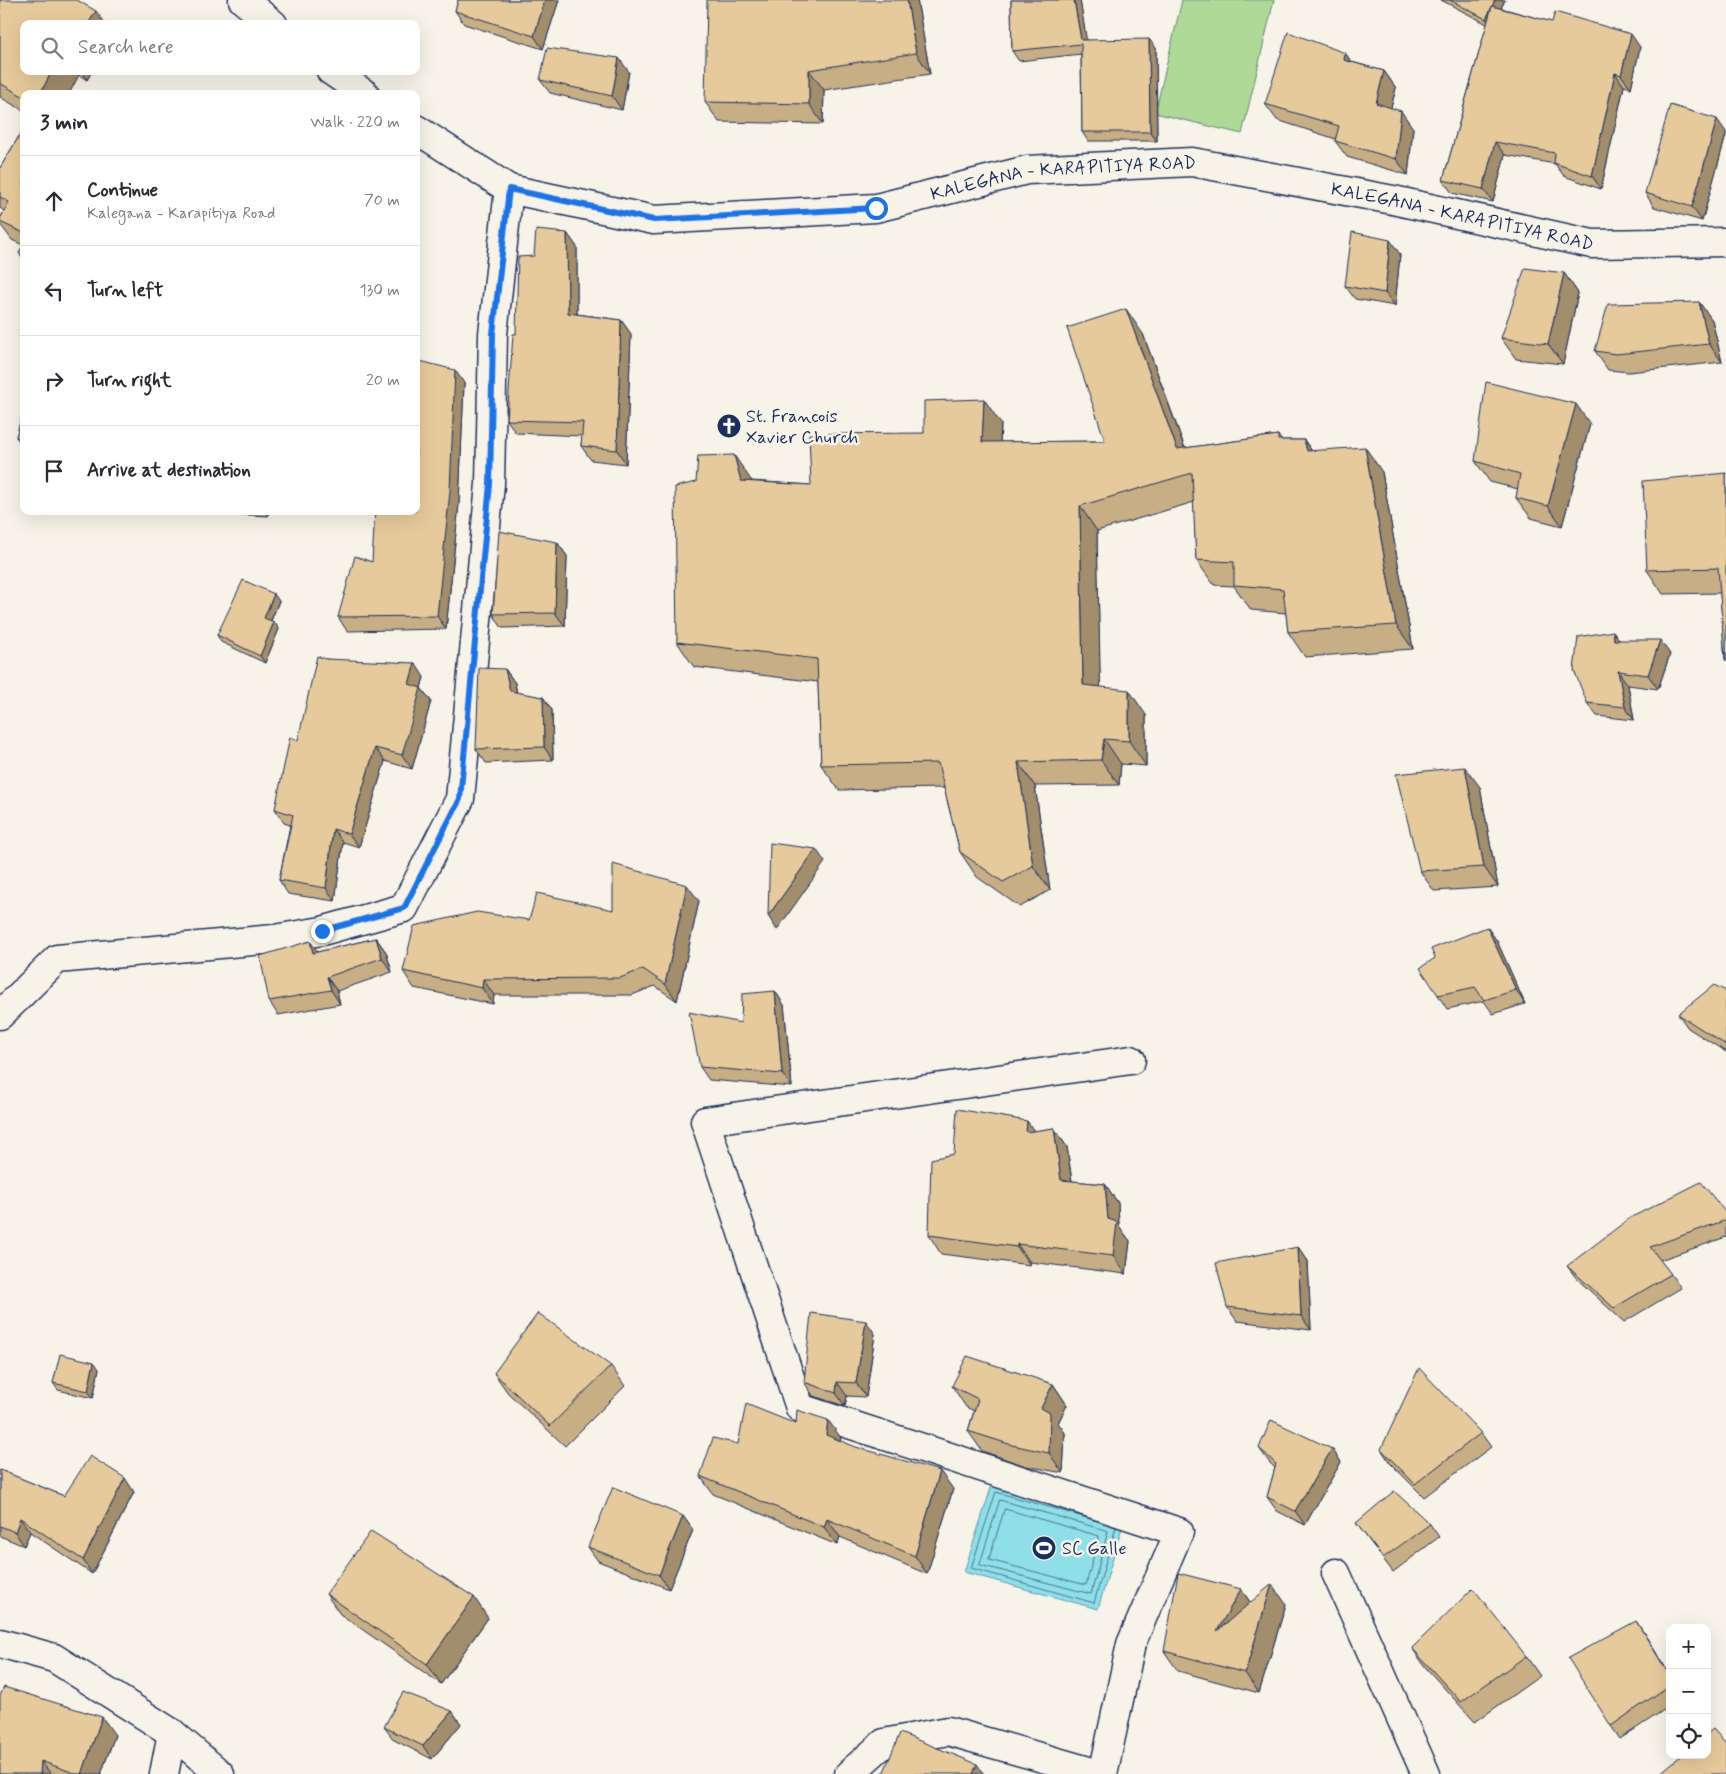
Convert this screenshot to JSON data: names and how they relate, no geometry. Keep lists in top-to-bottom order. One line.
{"streets":{"street":["KALEGANA - KARAPITIYA ROAD"]},"places":{"church":["St. Francois Xavier Church"],"sports":["SC Galle"]},"page":{"search":"Search here","heading":["3 min","Walk · 220 m"],"list":[["Continue","Kalegana - Karapitiya Road","70 m"],["Turn left","130 m"],["Turn right","20 m"],"Arrive at destination"],"map_buttons":["+","−"]}}
